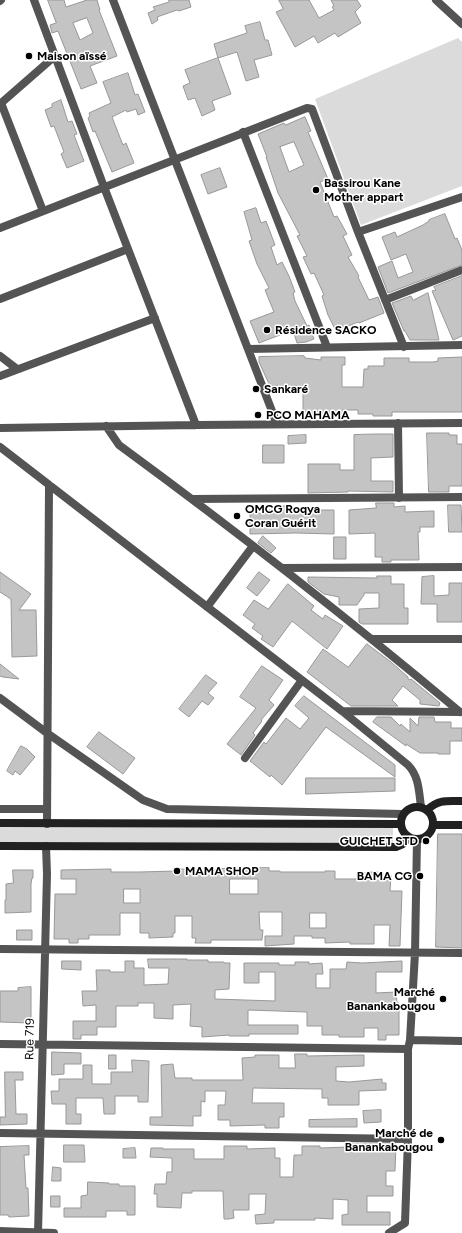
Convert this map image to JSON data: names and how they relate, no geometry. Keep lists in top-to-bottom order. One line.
{"streets":{"street":["Rue 719"]},"places":["Maison aïssé","Bassirou Kane Mother appart","Résidence SACKO","Sankaré","PCO MAHAMA","OMCG Roqya Coran Guérit","GUICHET STD","MAMA SHOP","BAMA CG","Marché Banankabougou","Marché de Banankabougou"]}
